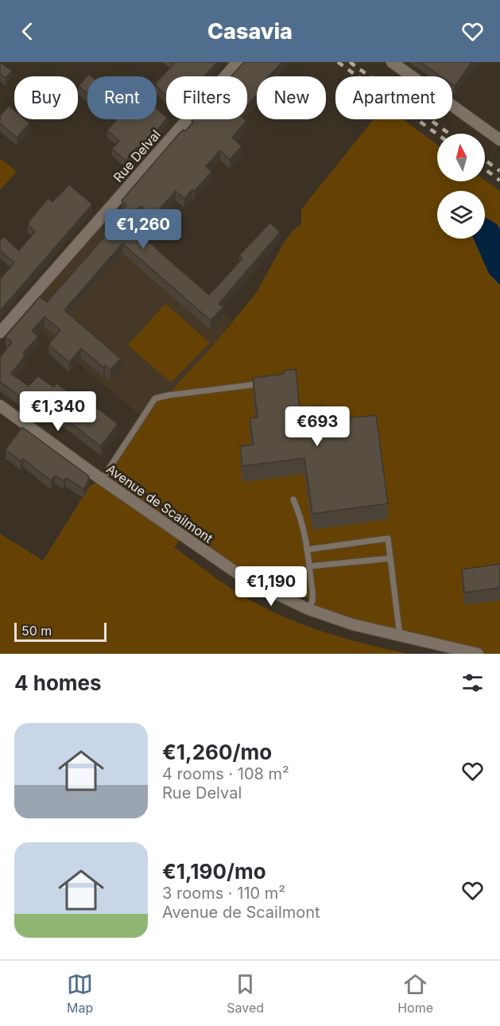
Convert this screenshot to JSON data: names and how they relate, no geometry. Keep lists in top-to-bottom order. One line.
{"streets":{"street":["Rue Delval","Avenue de Scailmont"]},"scale_bar":"50 m","north":"top","page":{"header":"Casavia","chip":["Buy","Rent","Filters","New","Apartment"],"price":["€1,260","€1,340","€693","€1,190"],"scale":"50 m","heading":"4 homes","list":[{"name":"€1,260/mo","note":"4 rooms · 108 m² · Rue Delval"},{"name":"€1,190/mo","note":"3 rooms · 110 m² · Avenue de Scailmont"}],"tabs":["Map","Saved","Home"]}}
